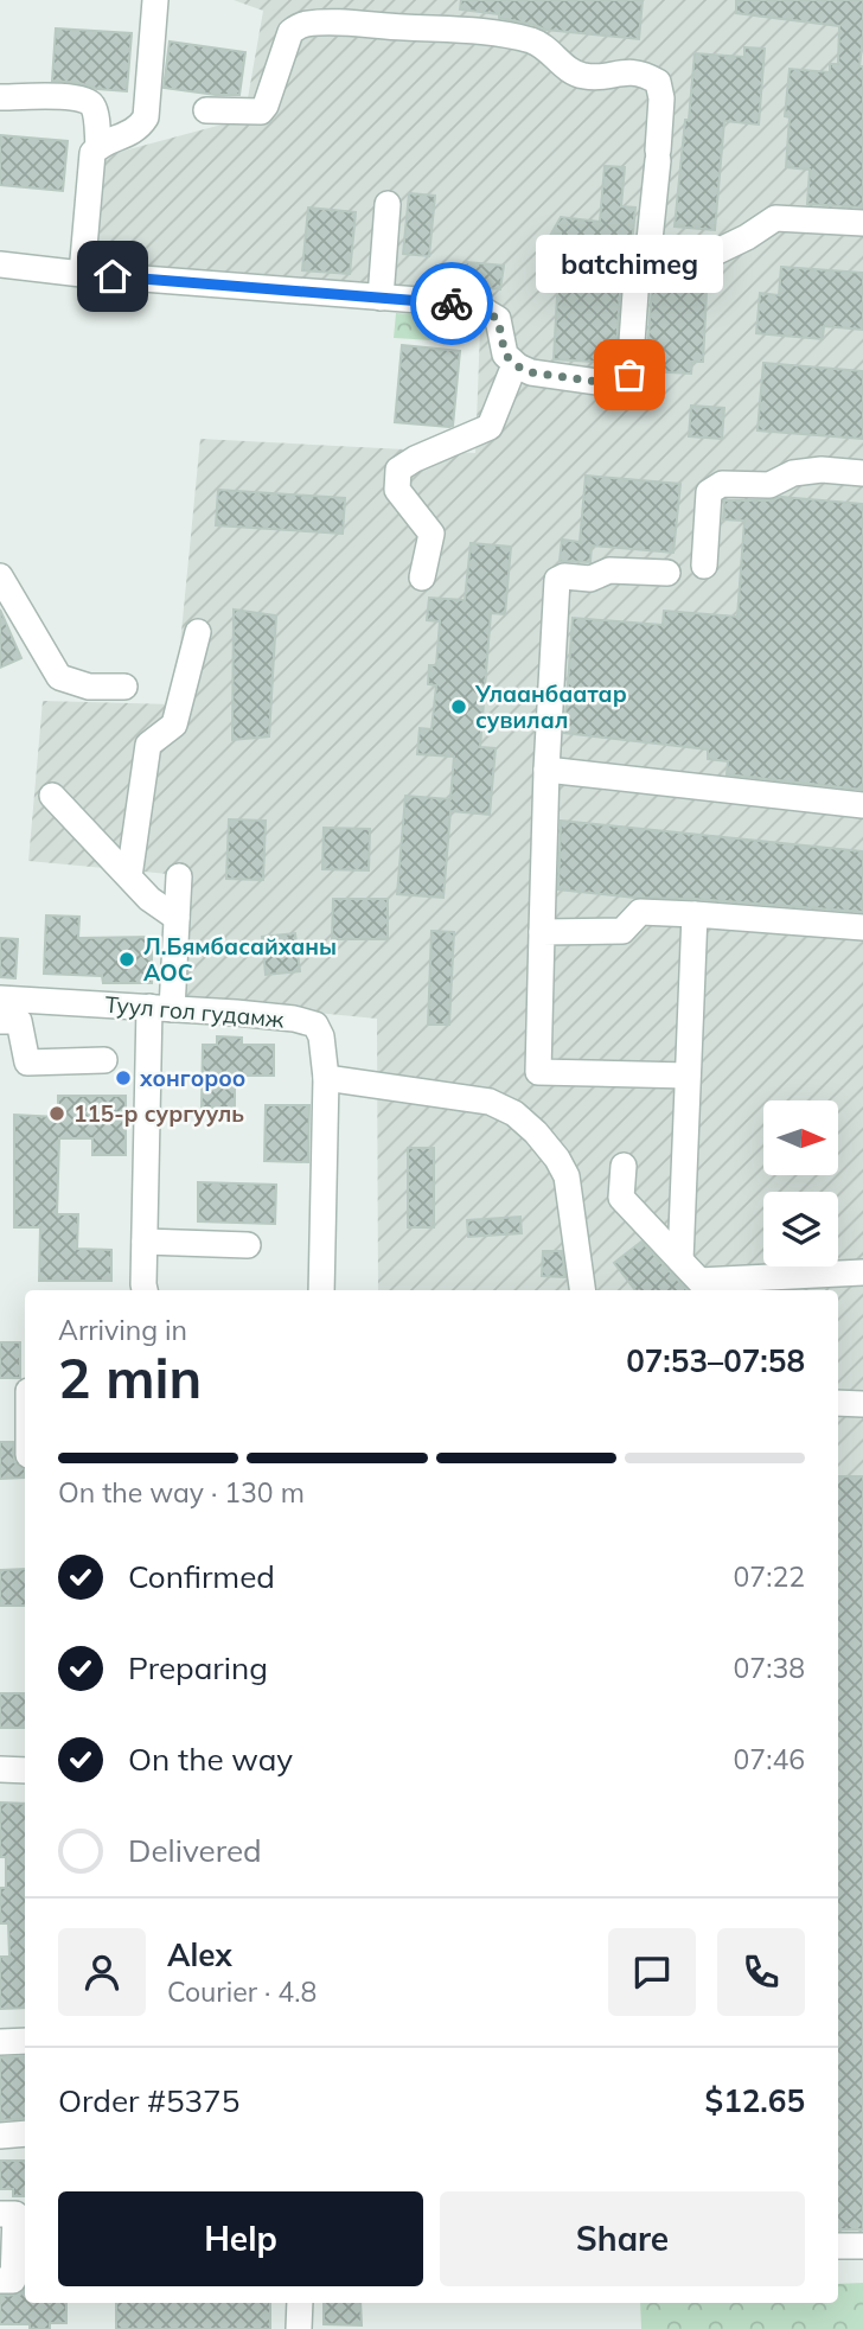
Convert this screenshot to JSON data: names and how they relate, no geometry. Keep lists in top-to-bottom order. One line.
{"streets":{"street":["Туул гол гудамж"]},"places":["batchimeg","Улаанбаатар сувилал","Л.Бямбасайханы АОС","хонгороо","115-р сургууль"],"north":"right","page":{"bubble":"batchimeg","heading":["2 min","Arriving in","07:53–07:58"],"panel":["Alex","Courier · 4.8","Order #5375","$12.65"],"bar":"On the way · 130 m","list":[["Confirmed","07:22"],["Preparing","07:38"],["On the way","07:46"],"Delivered"],"buttons":["Help","Share"]}}
